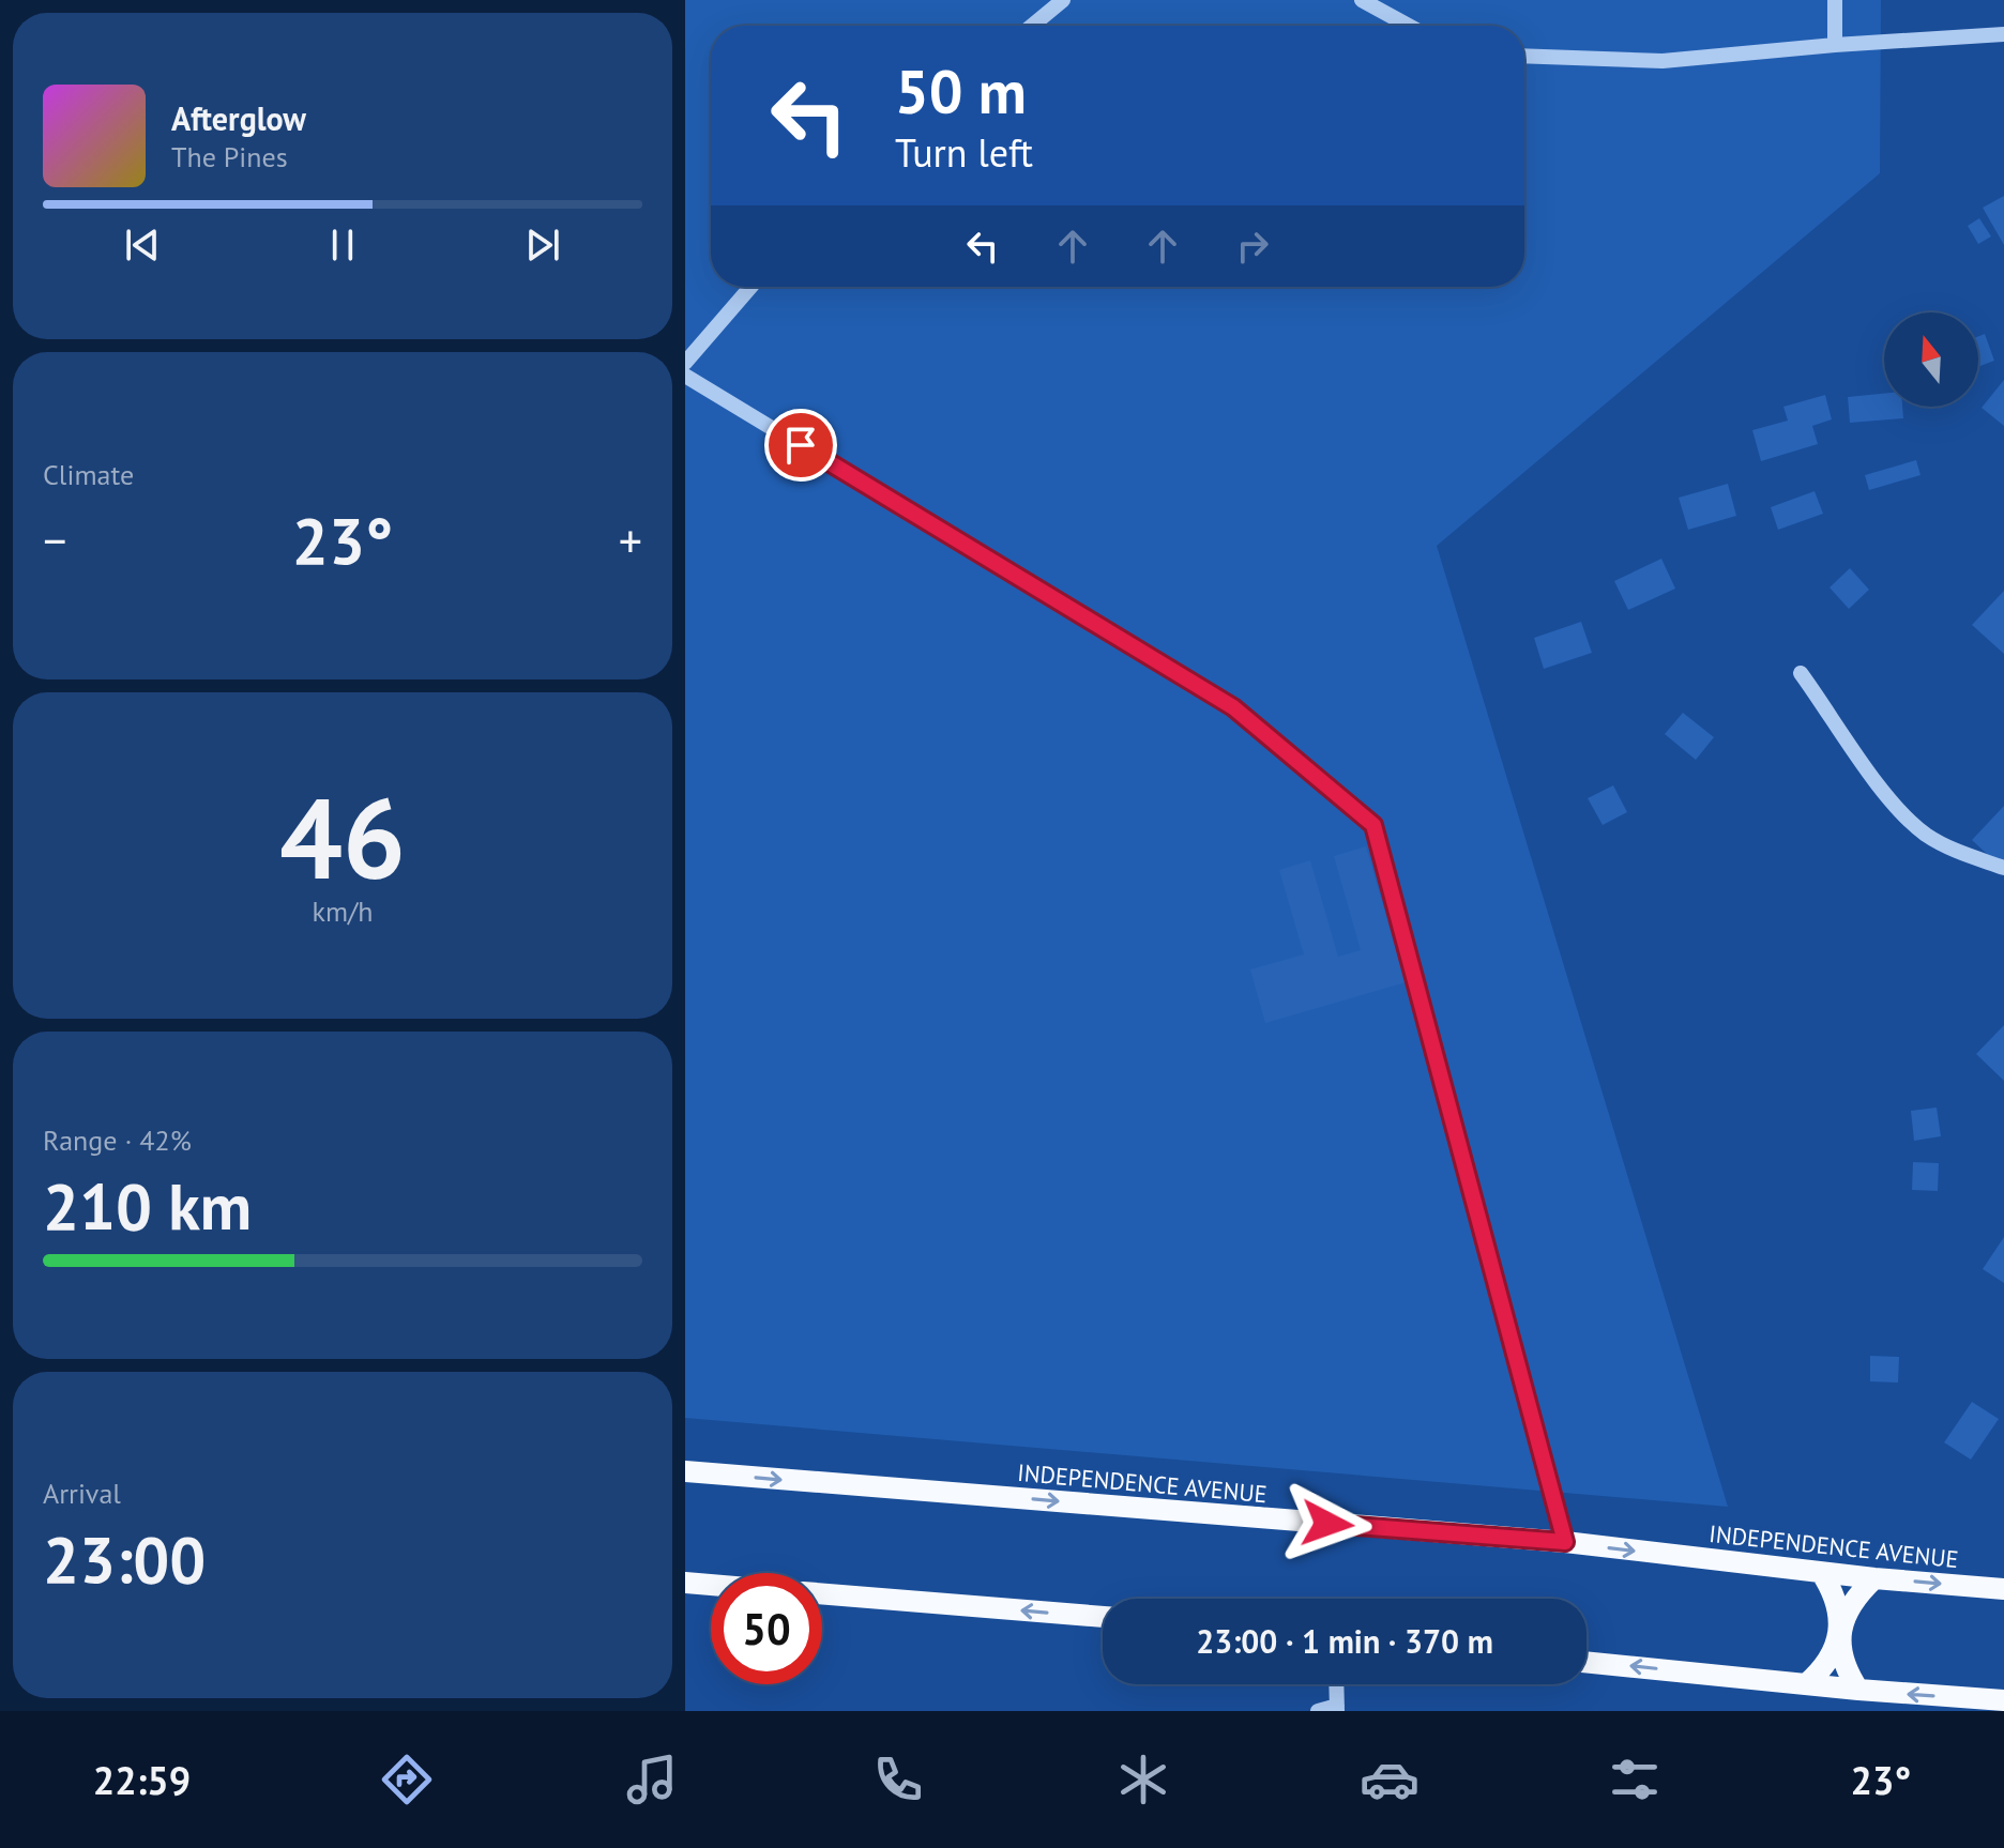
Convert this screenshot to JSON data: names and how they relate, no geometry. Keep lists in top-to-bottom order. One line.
{"streets":{"main road":["INDEPENDENCE AVENUE"]},"north":"top","page":{"turn":["50 m","Turn left"],"song":["Afterglow","The Pines"],"tile":["Climate",["46","km/h"],["Range · 42%","210 km"],["Arrival","23:00"]],"heat":["−","23°","+"],"limit":"50","trip":"23:00 · 1 min · 370 m","tabs":["22:59","23°"]}}
